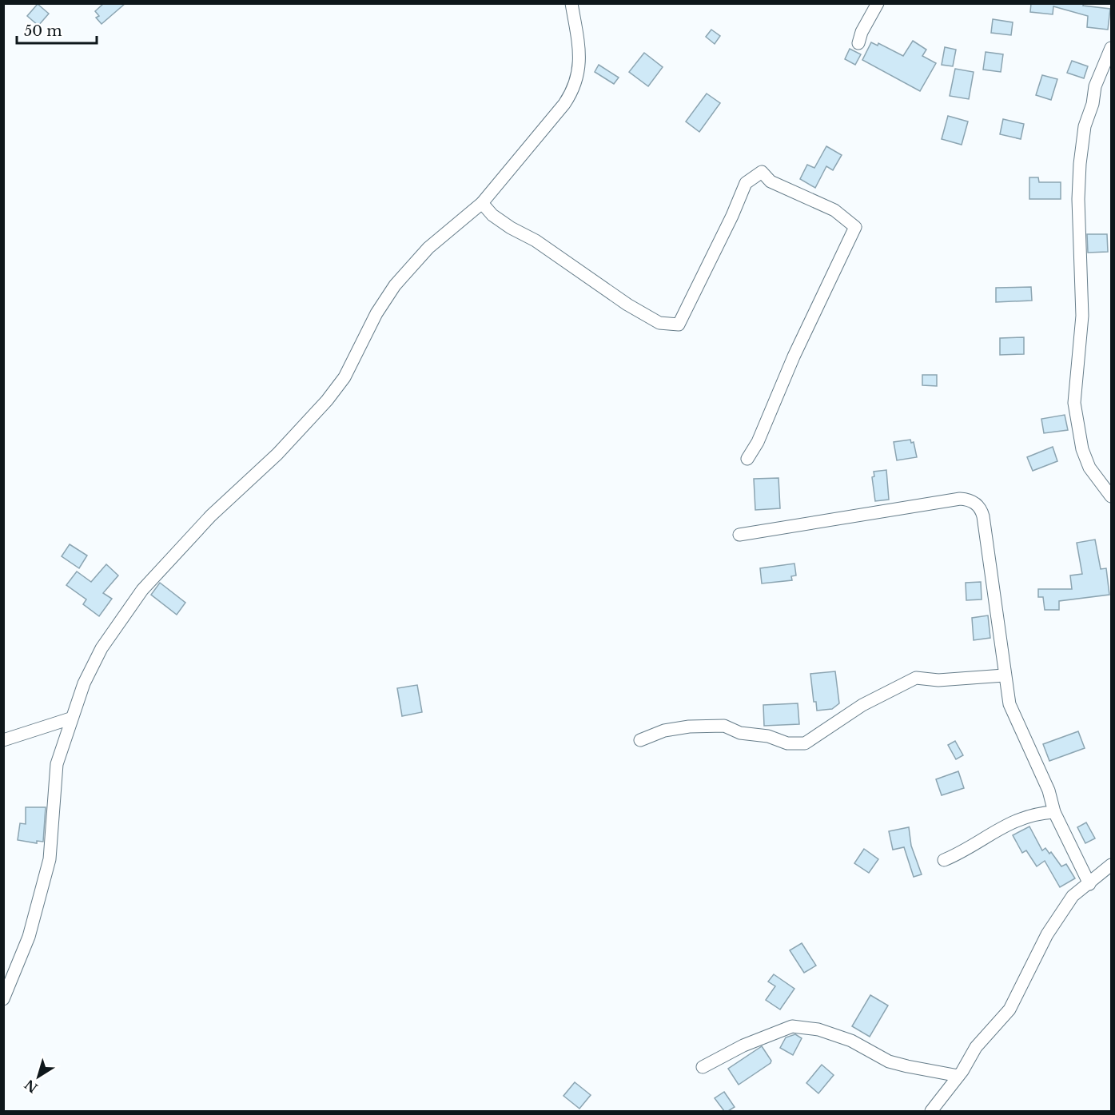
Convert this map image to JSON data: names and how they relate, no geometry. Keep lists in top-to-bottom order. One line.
{"scale_bar":"50 m","north":"bottom left"}
